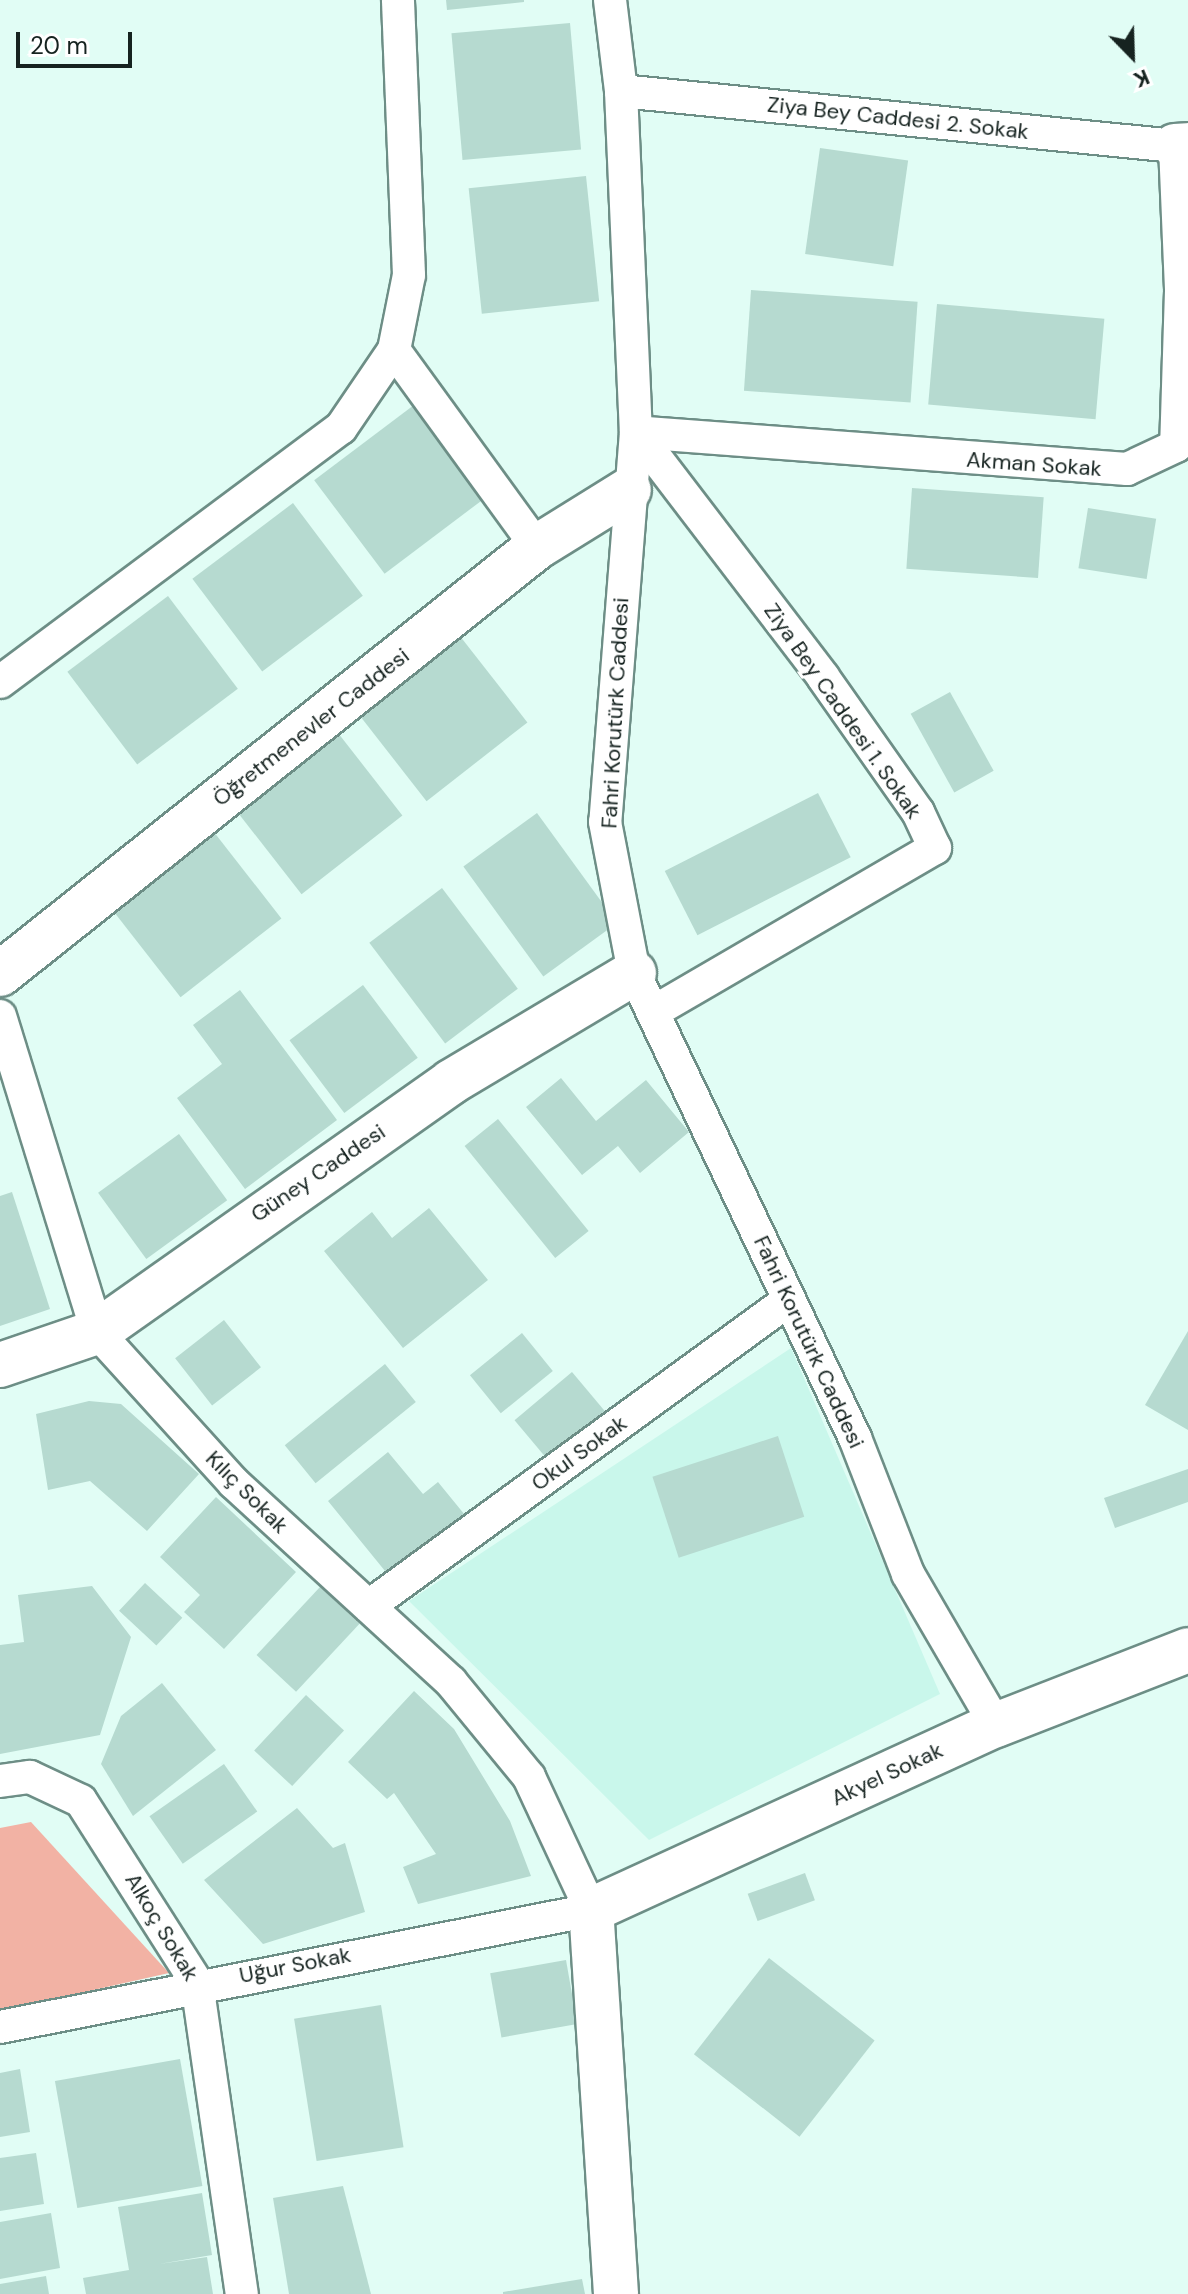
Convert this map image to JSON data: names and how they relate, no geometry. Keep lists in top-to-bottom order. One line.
{"streets":{"street":["Ziya Bey Caddesi 2. Sokak","Akman Sokak","Ziya Bey Caddesi 1. Sokak","Fahri Korutürk Caddesi","Öğretmenevler Caddesi","Güney Caddesi","Okul Sokak","Kılıç Sokak","Akyel Sokak","Alkoç Sokak","Uğur Sokak"]},"crossings":[["Ziya Bey Caddesi 2. Sokak","Akman Sokak"],["Ziya Bey Caddesi 2. Sokak","Fahri Korutürk Caddesi"],["Akman Sokak","Ziya Bey Caddesi 1. Sokak"],["Akman Sokak","Fahri Korutürk Caddesi"],["Ziya Bey Caddesi 1. Sokak","Fahri Korutürk Caddesi"],["Fahri Korutürk Caddesi","Öğretmenevler Caddesi"],["Fahri Korutürk Caddesi","Güney Caddesi"],["Fahri Korutürk Caddesi","Okul Sokak"],["Fahri Korutürk Caddesi","Akyel Sokak"],["Güney Caddesi","Kılıç Sokak"],["Okul Sokak","Kılıç Sokak"],["Kılıç Sokak","Akyel Sokak"],["Kılıç Sokak","Uğur Sokak"],["Akyel Sokak","Uğur Sokak"],["Alkoç Sokak","Uğur Sokak"]],"scale_bar":"20 m","north":"bottom right"}
